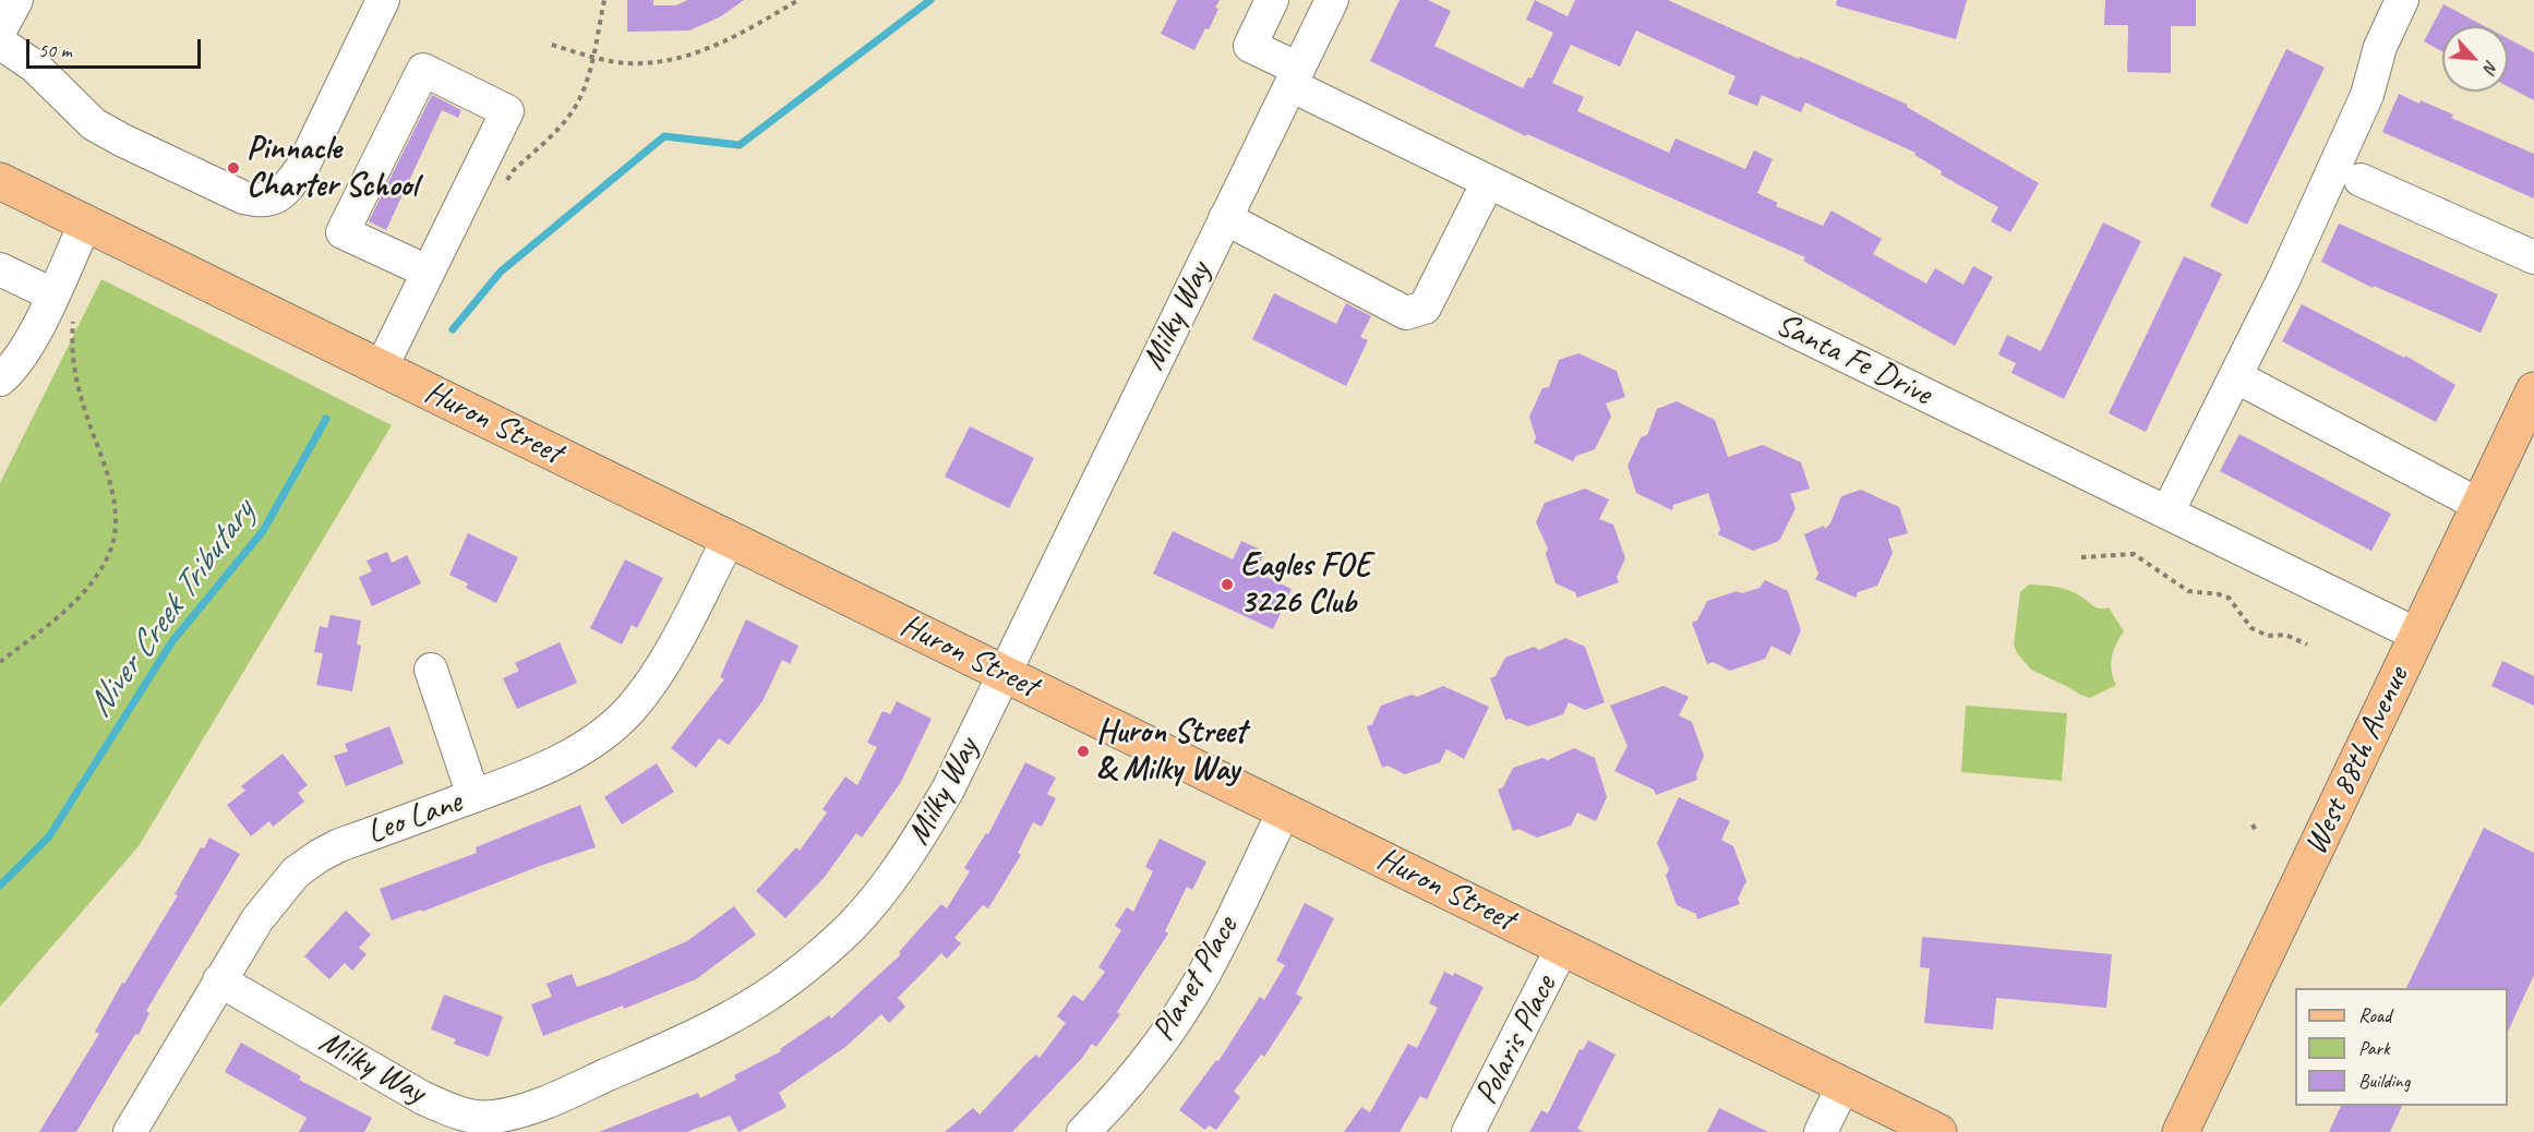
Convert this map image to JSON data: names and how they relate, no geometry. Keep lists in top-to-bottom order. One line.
{"streets":{"main road":["Huron Street","West 88th Avenue"],"street":["Milky Way","Santa Fe Drive","Leo Lane","Planet Place","Polaris Place"]},"crossings":[["Milky Way","Santa Fe Drive"],["Milky Way","Huron Street"],["Milky Way","Leo Lane"],["Santa Fe Drive","West 88th Avenue"],["Huron Street","Leo Lane"],["Huron Street","Planet Place"],["Huron Street","Polaris Place"]],"water":["Niver Creek Tributary"],"places":["Pinnacle Charter School","Eagles FOE 3226 Club","Huron Street & Milky Way"],"legend":["Road","Park","Building"],"scale_bar":"50 m","north":"bottom right"}
